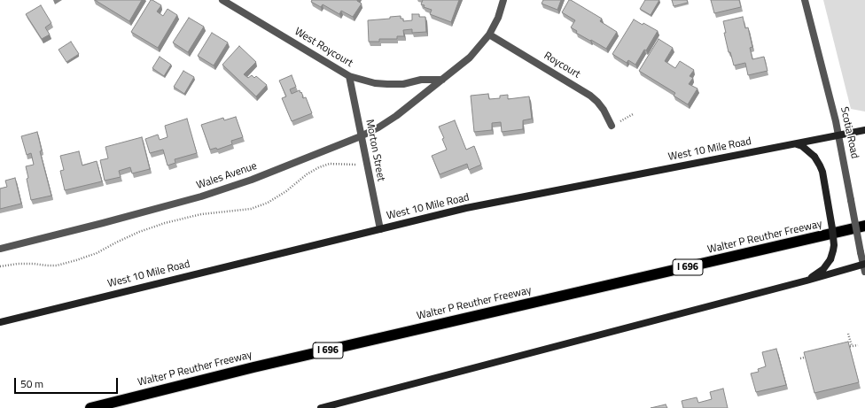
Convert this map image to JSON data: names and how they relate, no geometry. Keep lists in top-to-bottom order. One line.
{"streets":{"highway":["Walter P Reuther Freeway","I 696"],"main road":["West 10 Mile Road"],"street":["West Roycourt","Roycourt","Scotia Road","Morton Street","Wales Avenue"]},"crossings":[["West Roycourt","Morton Street"],["West Roycourt","Wales Avenue"],["Scotia Road","West 10 Mile Road"],["West 10 Mile Road","Morton Street"],["Morton Street","Wales Avenue"]],"scale_bar":"50 m"}
